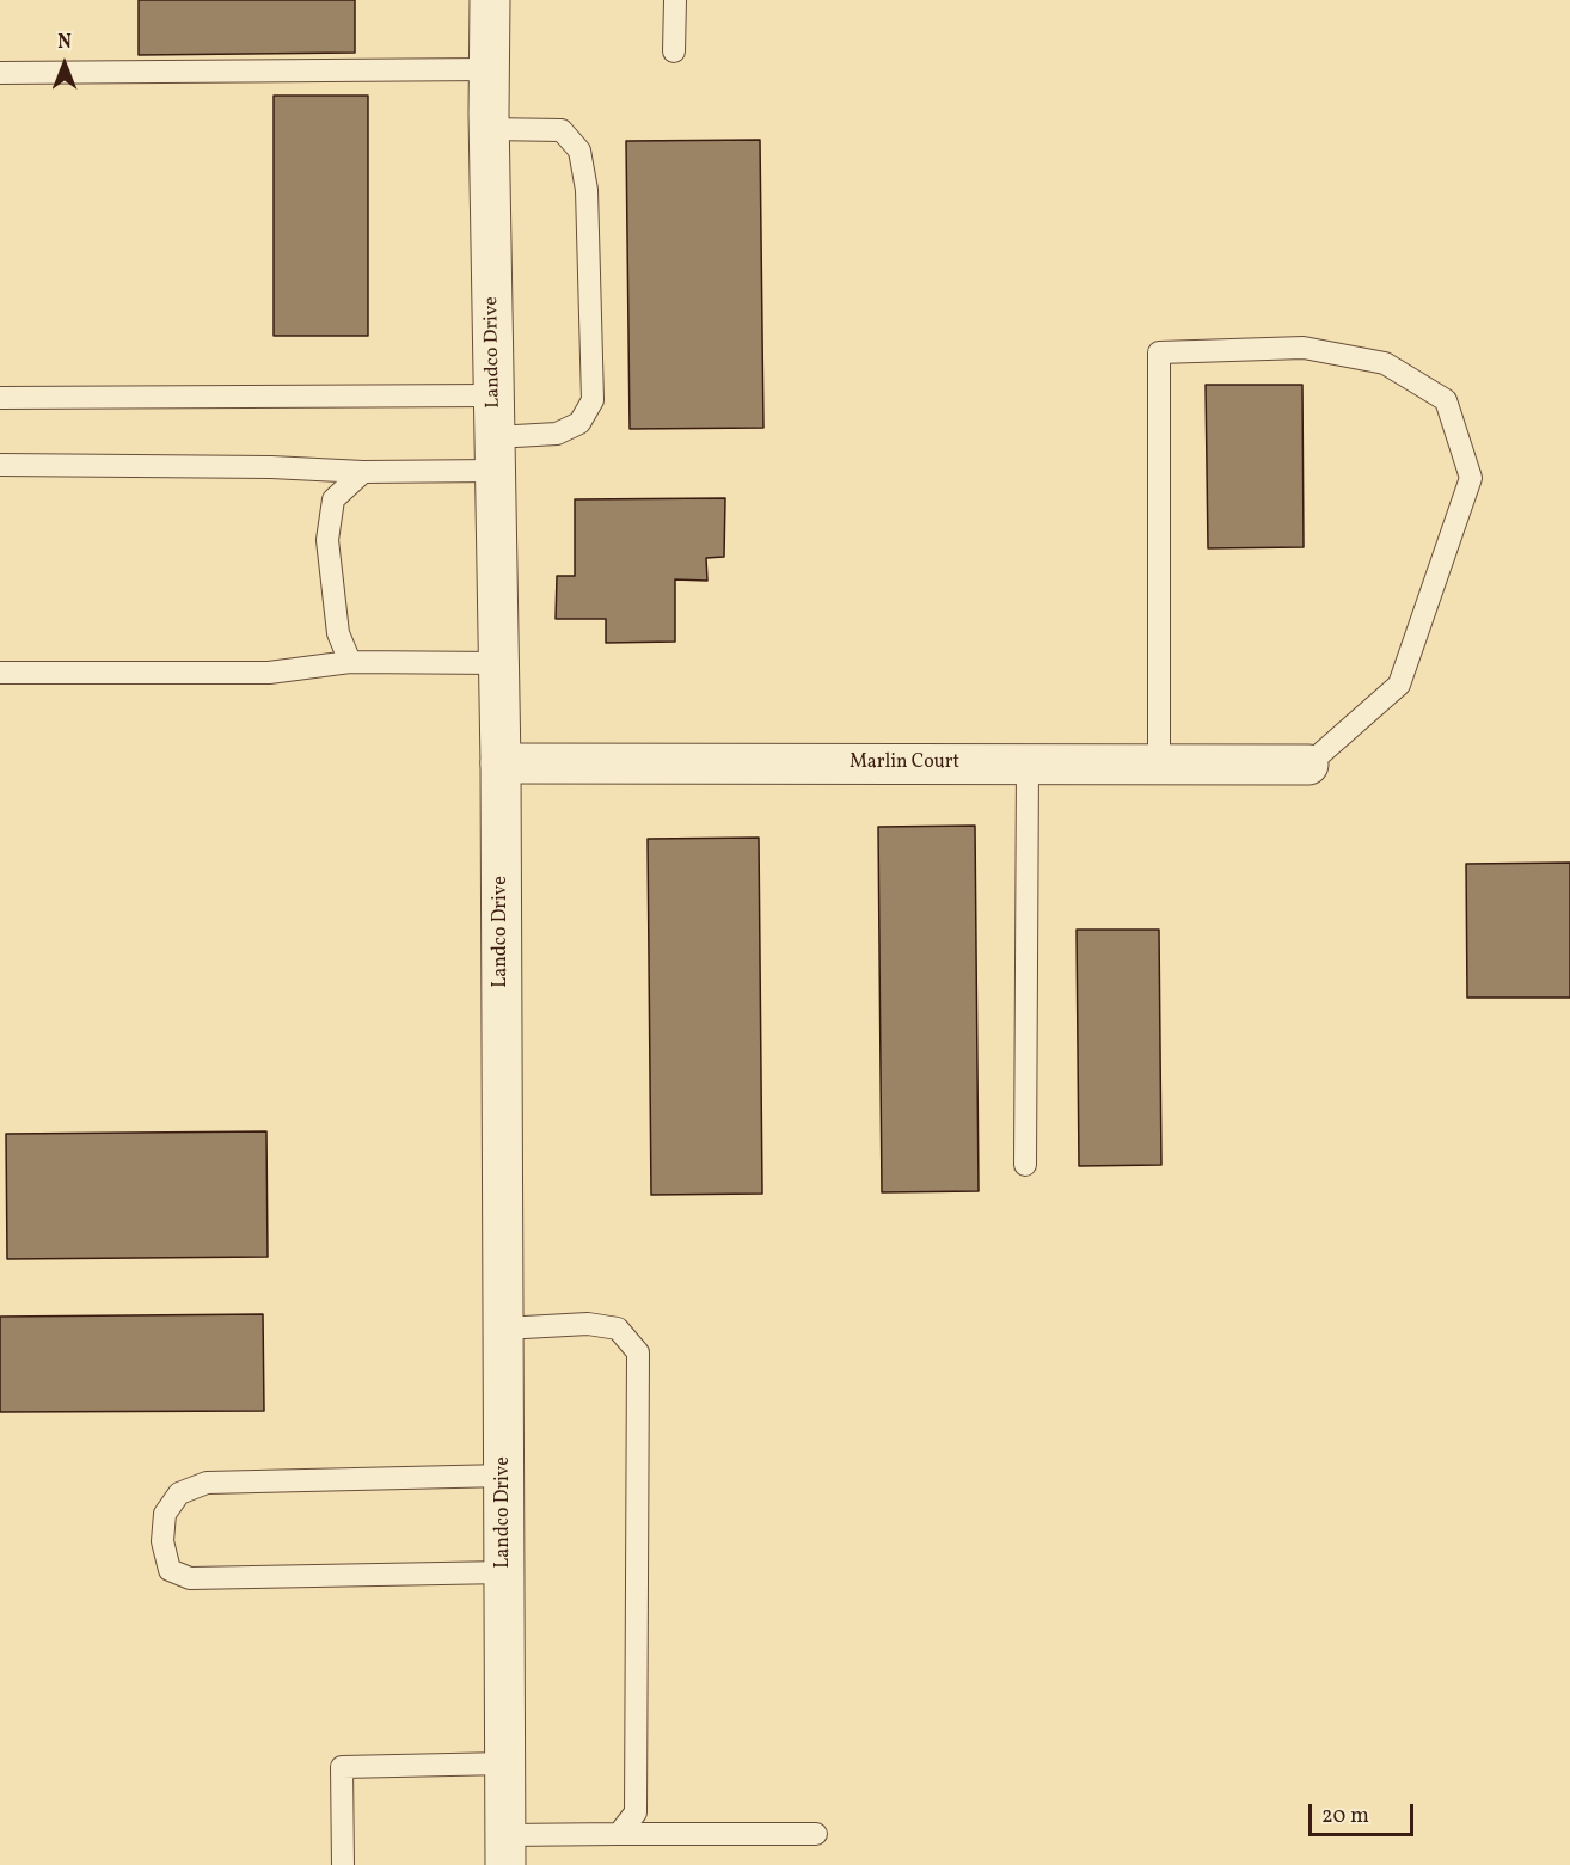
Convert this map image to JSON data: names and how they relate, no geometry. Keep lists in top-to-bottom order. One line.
{"streets":{"street":["Landco Drive","Marlin Court"]},"crossings":[["Landco Drive","Marlin Court"]],"scale_bar":"20 m","north":"top"}
